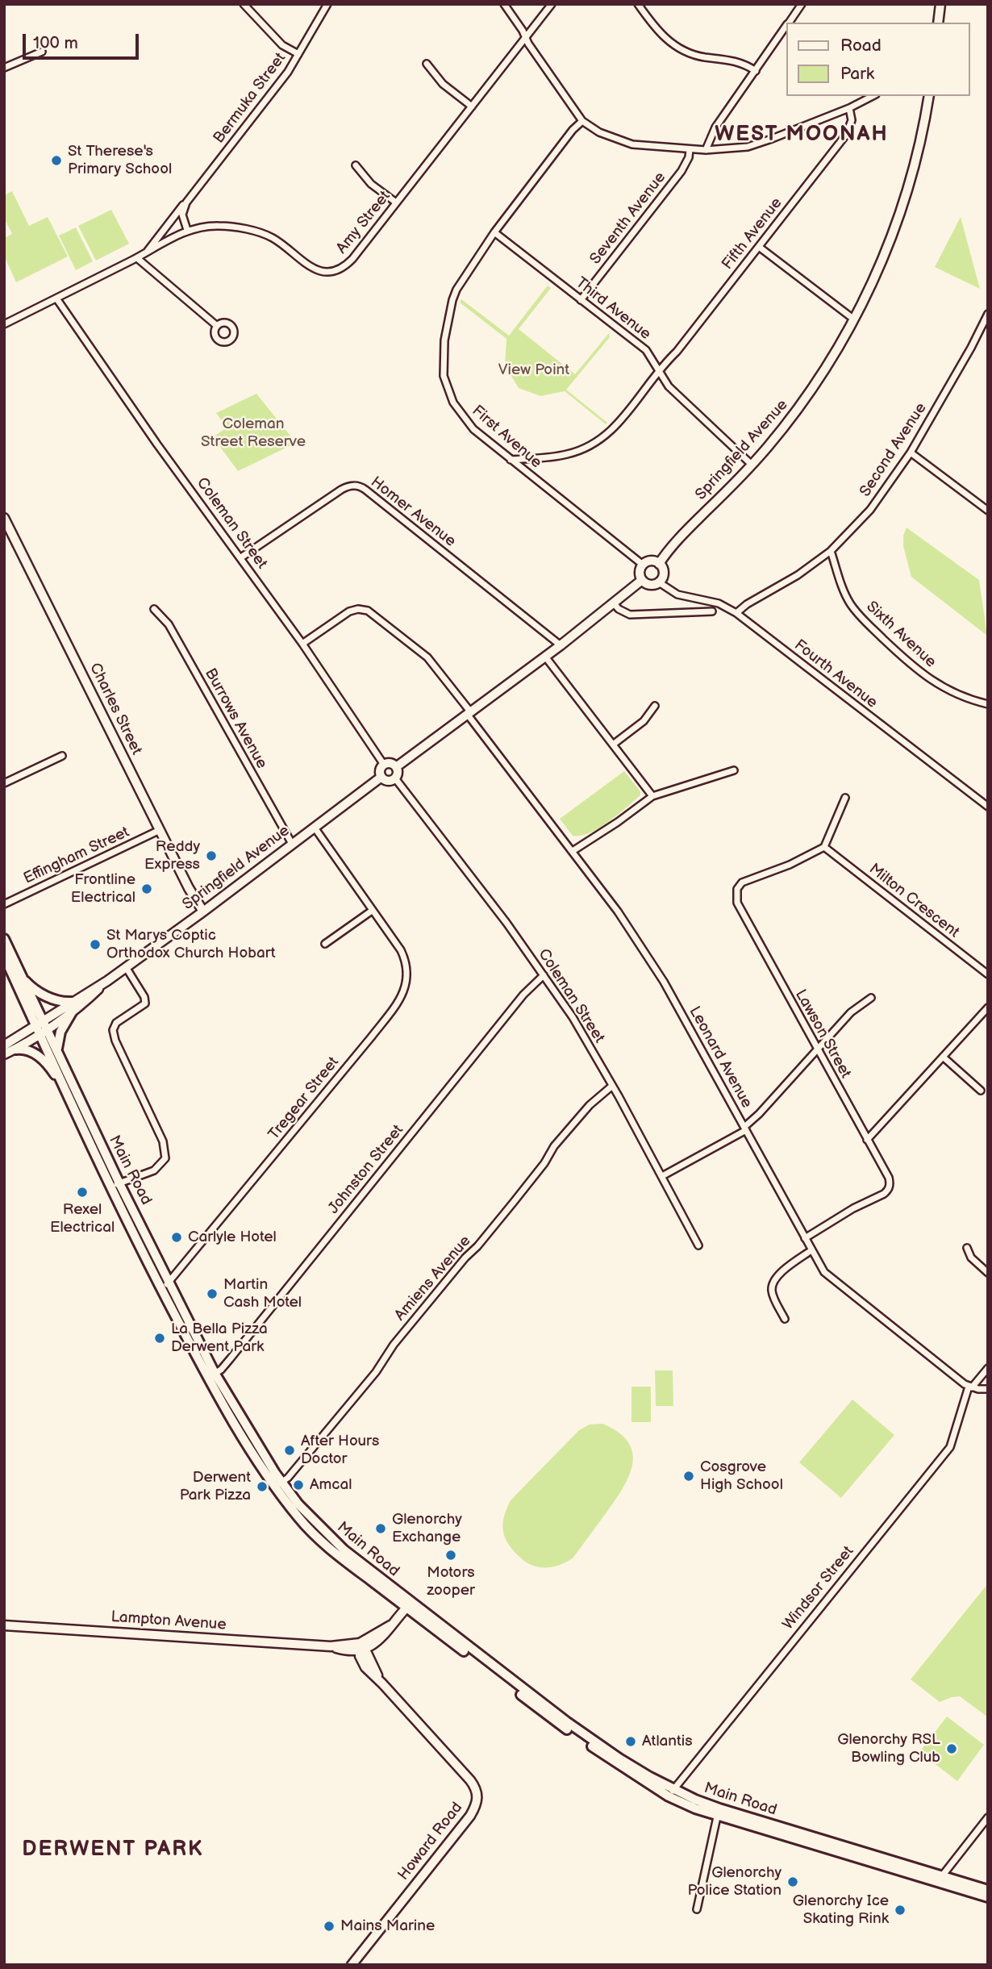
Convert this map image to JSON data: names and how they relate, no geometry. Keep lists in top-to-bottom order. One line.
{"streets":{"main road":["Main Road"],"street":["Bermuka Street","Seventh Avenue","Amy Street","Fifth Avenue","Third Avenue","First Avenue","Springfield Avenue","Second Avenue","Homer Avenue","Coleman Street","Sixth Avenue","Fourth Avenue","Charles Street","Burrows Avenue","Effingham Street","Milton Crescent","Lawson Street","Leonard Avenue","Tregear Street","Johnston Street","Amiens Avenue","Windsor Street","Lampton Avenue","Howard Road"]},"crossings":[["Bermuka Street","Amy Street"],["Seventh Avenue","Third Avenue"],["Amy Street","Coleman Street"],["Fifth Avenue","Third Avenue"],["Fifth Avenue","First Avenue"],["Third Avenue","First Avenue"],["Third Avenue","Springfield Avenue"],["First Avenue","Springfield Avenue"],["First Avenue","Fourth Avenue"],["Springfield Avenue","Coleman Street"],["Springfield Avenue","Fourth Avenue"],["Springfield Avenue","Charles Street"],["Springfield Avenue","Burrows Avenue"],["Springfield Avenue","Tregear Street"],["Springfield Avenue","Main Road"],["Second Avenue","Sixth Avenue"],["Second Avenue","Fourth Avenue"],["Homer Avenue","Coleman Street"],["Coleman Street","Leonard Avenue"],["Coleman Street","Johnston Street"],["Coleman Street","Amiens Avenue"],["Charles Street","Effingham Street"],["Milton Crescent","Lawson Street"],["Lawson Street","Leonard Avenue"],["Leonard Avenue","Windsor Street"],["Tregear Street","Main Road"],["Johnston Street","Main Road"],["Main Road","Amiens Avenue"],["Main Road","Windsor Street"],["Lampton Avenue","Howard Road"]],"districts":["WEST MOONAH","DERWENT PARK"],"parks":["View Point","Coleman Street Reserve"],"places":["St Therese's Primary School","Reddy Express","Frontline Electrical","St Marys Coptic Orthodox Church Hobart","Rexel Electrical","Carlyle Hotel","Martin Cash Motel","La Bella Pizza Derwent Park","After Hours Doctor","Cosgrove High School","Amcal","Derwent Park Pizza","Glenorchy Exchange","Motors zooper","Atlantis","Glenorchy RSL Bowling Club","Glenorchy Police Station","Glenorchy Ice Skating Rink","Mains Marine"],"legend":["Road","Park"],"scale_bar":"100 m"}
